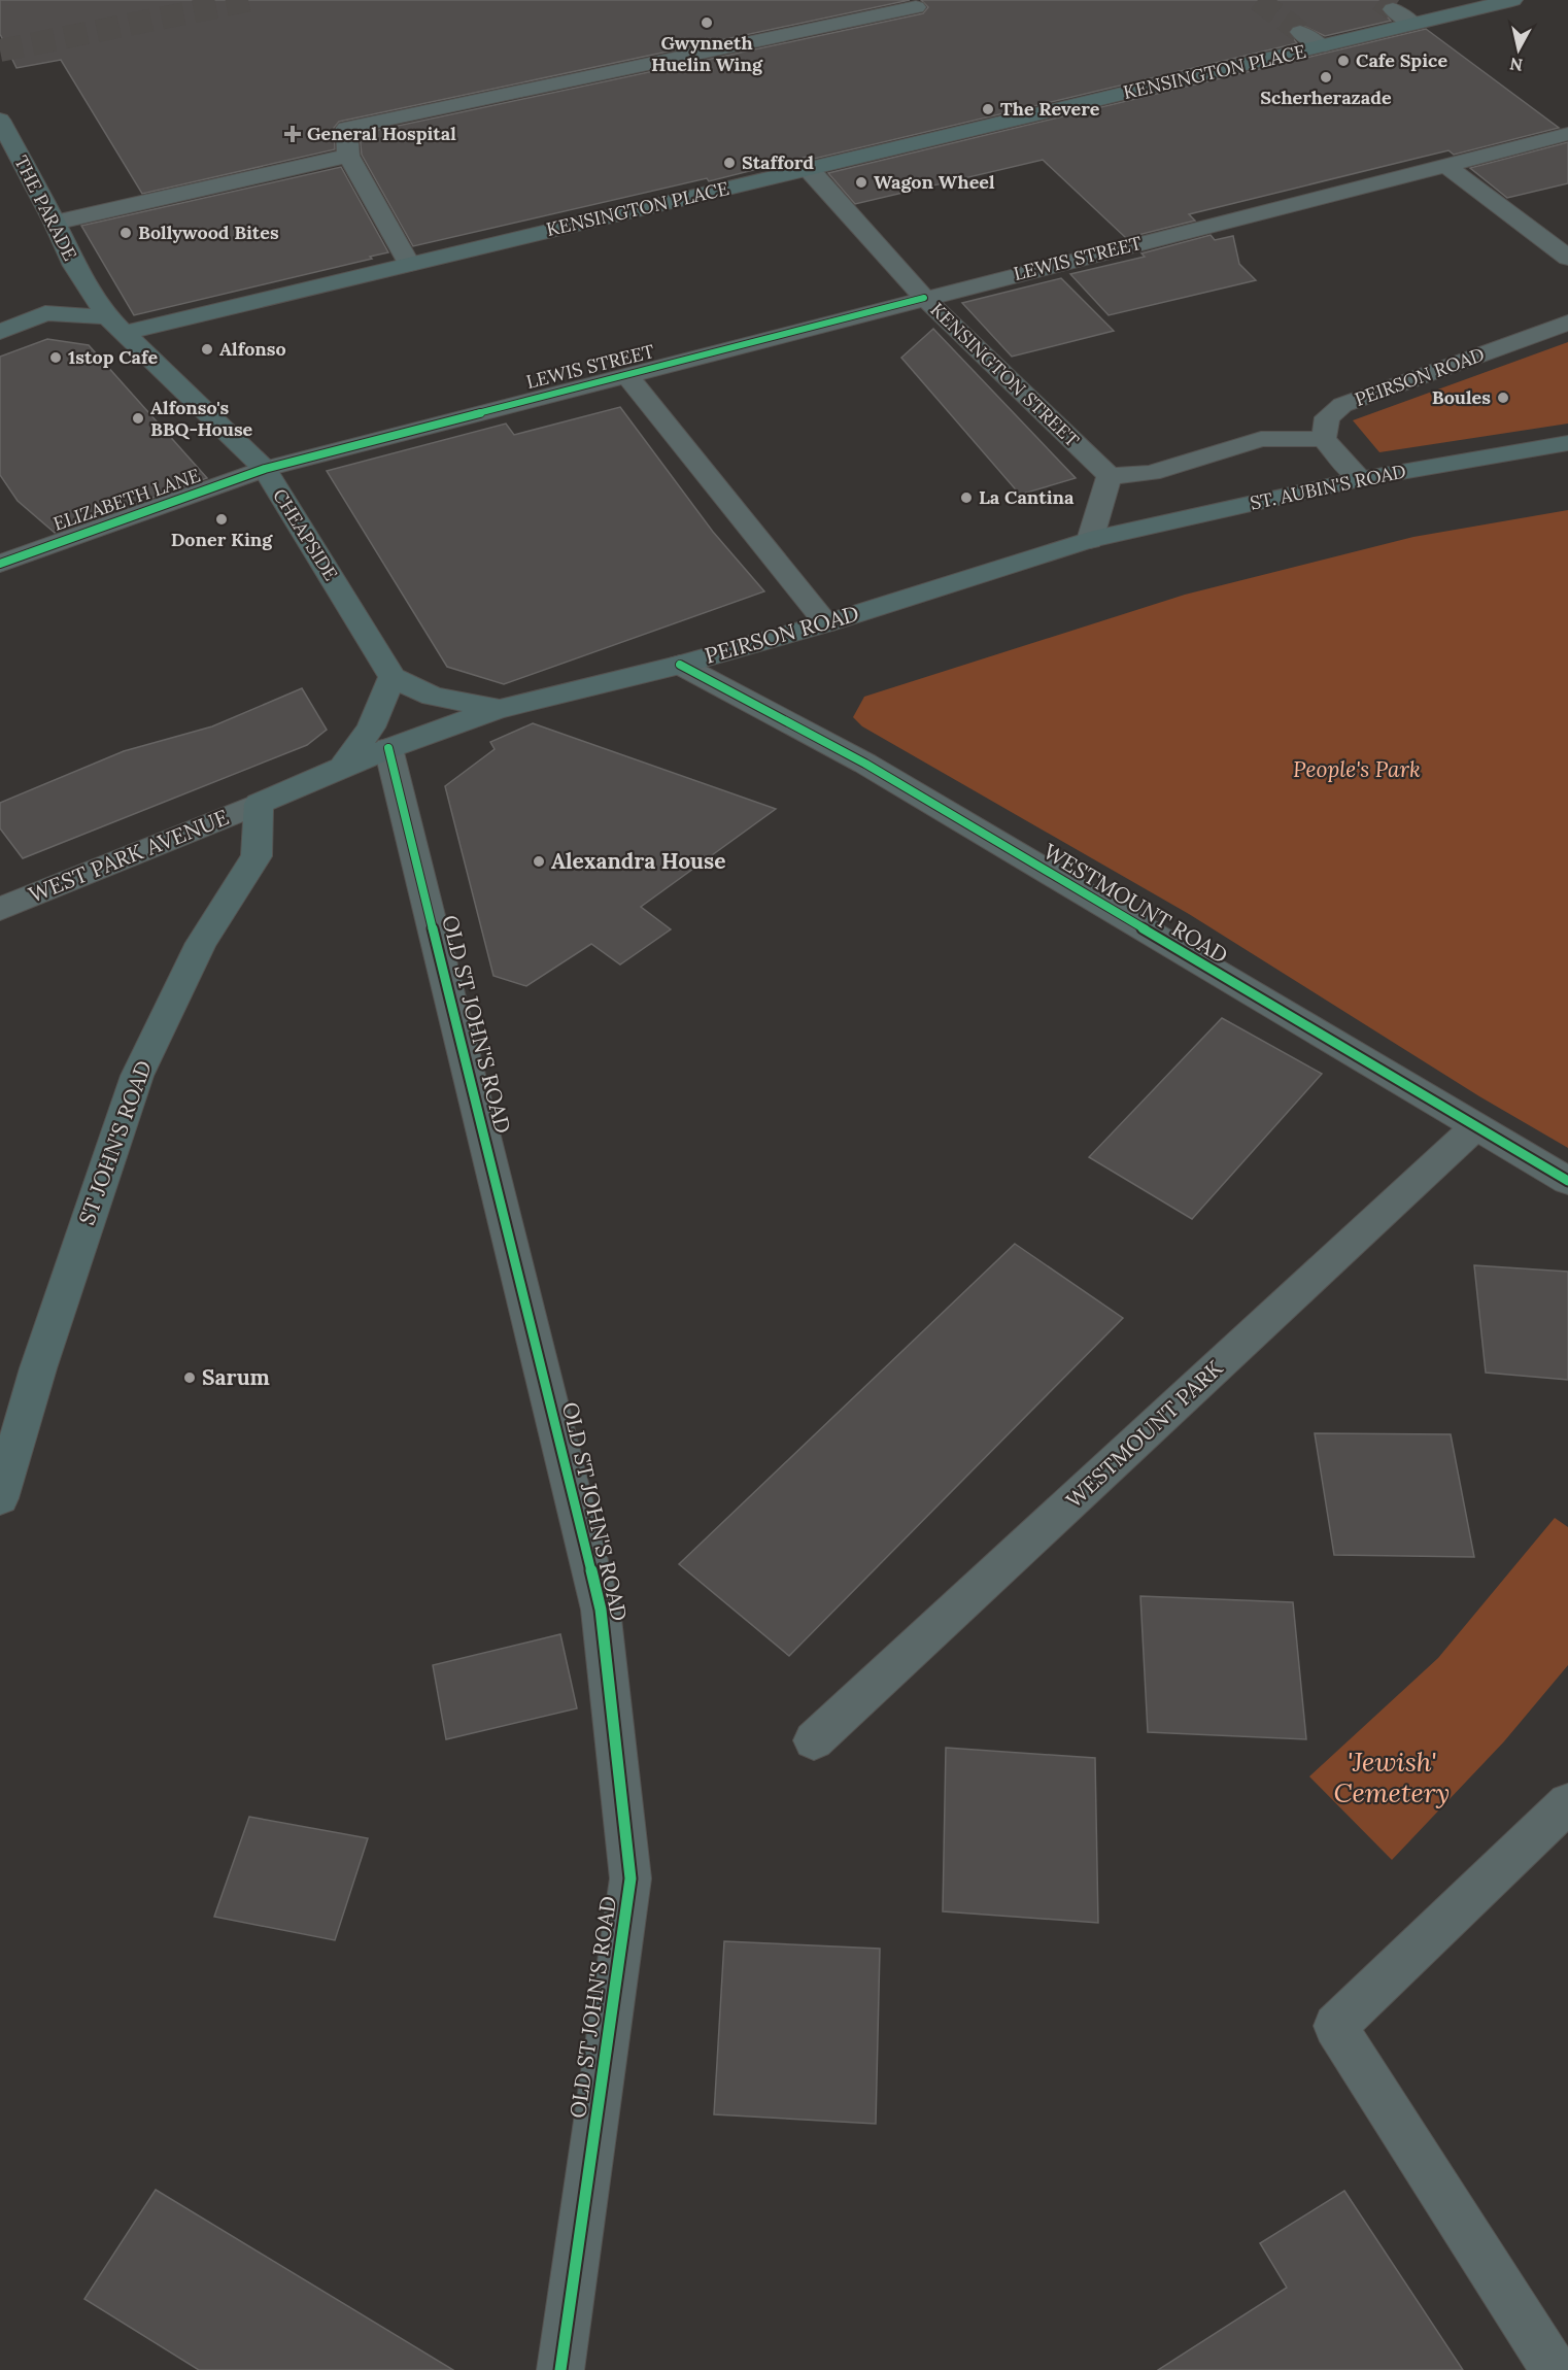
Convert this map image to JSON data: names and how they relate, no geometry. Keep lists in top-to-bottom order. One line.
{"streets":{"main road":["KENSINGTON PLACE","THE PARADE","PEIRSON ROAD","ST. AUBIN'S ROAD","CHEAPSIDE","ST JOHN'S ROAD"],"street":["LEWIS STREET","KENSINGTON STREET","ELIZABETH LANE","WEST PARK AVENUE","WESTMOUNT ROAD","OLD ST JOHN'S ROAD","WESTMOUNT PARK"]},"crossings":[["KENSINGTON PLACE","KENSINGTON STREET"],["KENSINGTON PLACE","CHEAPSIDE"],["THE PARADE","CHEAPSIDE"],["LEWIS STREET","KENSINGTON STREET"],["LEWIS STREET","ELIZABETH LANE"],["LEWIS STREET","CHEAPSIDE"],["PEIRSON ROAD","ST. AUBIN'S ROAD"],["PEIRSON ROAD","CHEAPSIDE"],["PEIRSON ROAD","WESTMOUNT ROAD"],["ELIZABETH LANE","CHEAPSIDE"],["WEST PARK AVENUE","ST JOHN'S ROAD"],["WESTMOUNT ROAD","WESTMOUNT PARK"]],"parks":["People's Park","'Jewish' Cemetery"],"places":{"other":["Gwynneth Huelin Wing","Cafe Spice","Scherherazade","The Revere","Stafford","Wagon Wheel","Bollywood Bites","Alfonso","1stop Cafe","Boules","Alfonso's BBQ-House","La Cantina","Doner King","Alexandra House","Sarum"],"health":["General Hospital"]},"north":"bottom"}
